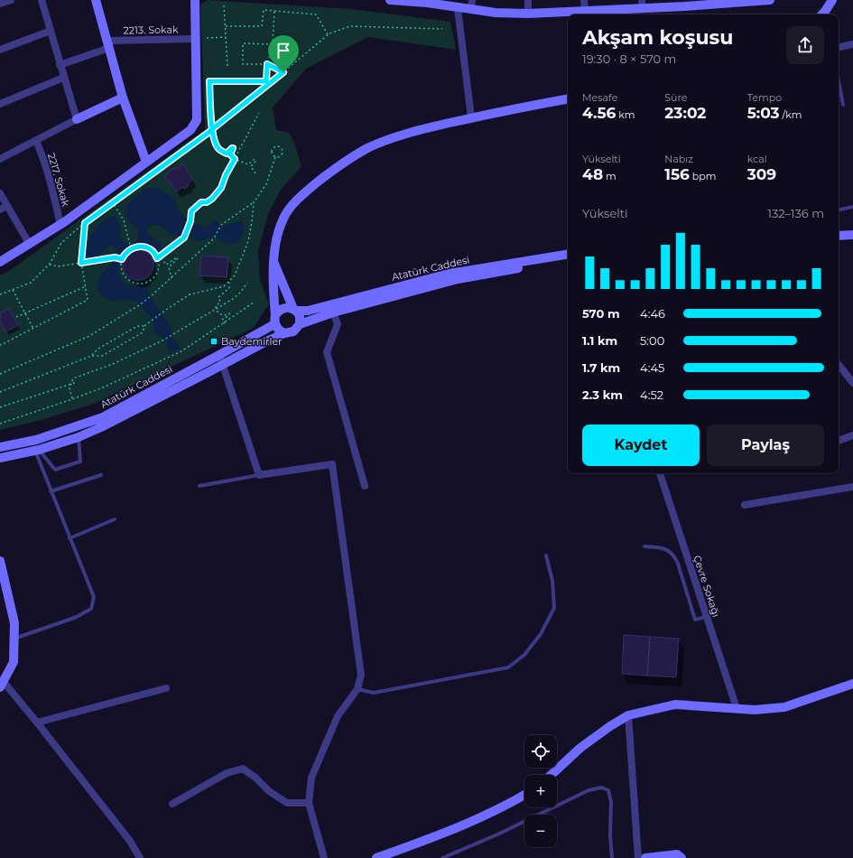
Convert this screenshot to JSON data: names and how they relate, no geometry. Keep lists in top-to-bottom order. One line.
{"streets":{"main road":["Atatürk Caddesi"],"street":["2213. Sokak","2217. Sokak","Çevre Sokağı"]},"places":{"transit":["Baydemirler"]},"page":{"heading":["Akşam koşusu","19:30 · 8 × 570 m"],"stats":[["Mesafe","4.56 km"],["Süre","23:02"],["Tempo","5:03 /km"],["Yükselti","48 m"],["Nabız","156 bpm"],["kcal","309"]],"chart":["Yükselti","132–136 m"],"list":[{"name":"570 m","note":"4:46"},{"name":"1.1 km","note":"5:00"},{"name":"1.7 km","note":"4:45"},{"name":"2.3 km","note":"4:52"}],"buttons":["Kaydet","Paylaş"],"map_buttons":["+","−"]}}
